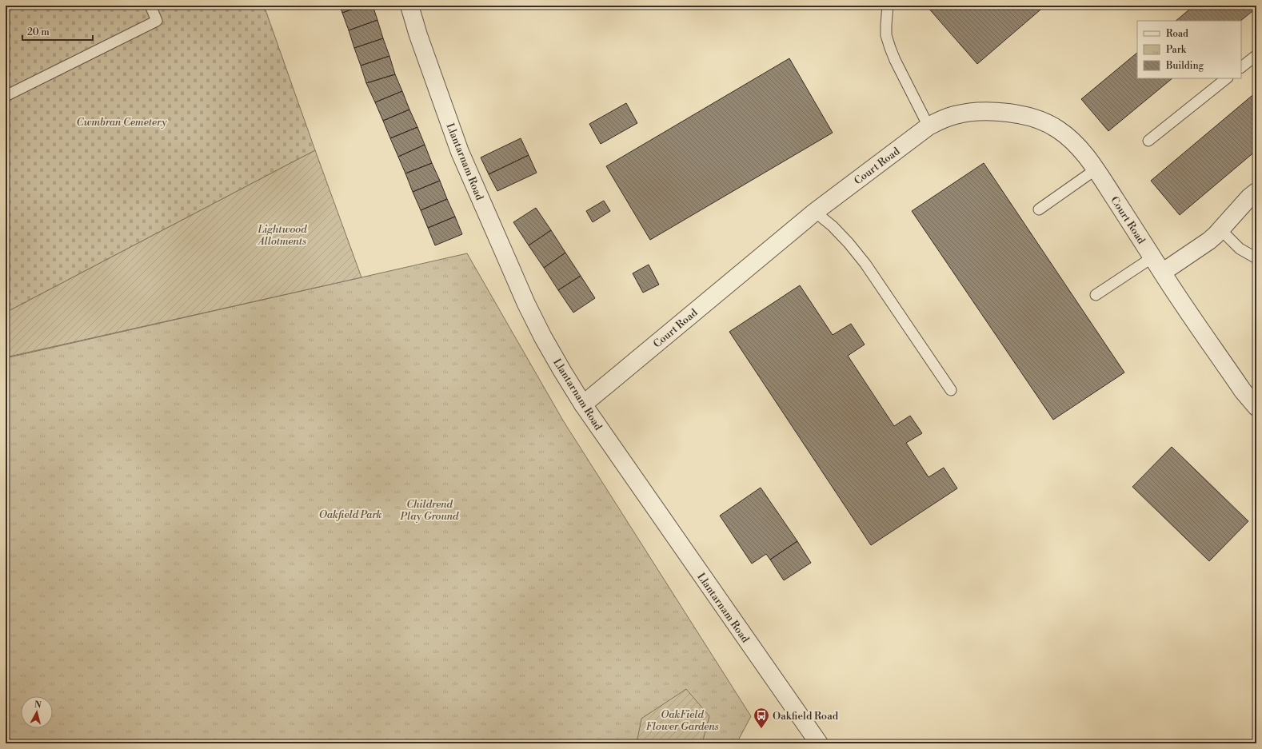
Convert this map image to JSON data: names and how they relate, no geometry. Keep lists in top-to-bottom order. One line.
{"streets":{"street":["Llantarnam Road","Court Road"]},"crossings":[["Llantarnam Road","Court Road"]],"parks":["Cwmbran Cemetery","Lightwood Allotments","Childrend Play Ground","Oakfield Park","OakField Flower Gardens"],"places":{"bus stop":["Oakfield Road"]},"legend":["Road","Park","Building"],"scale_bar":"20 m","north":"top"}
